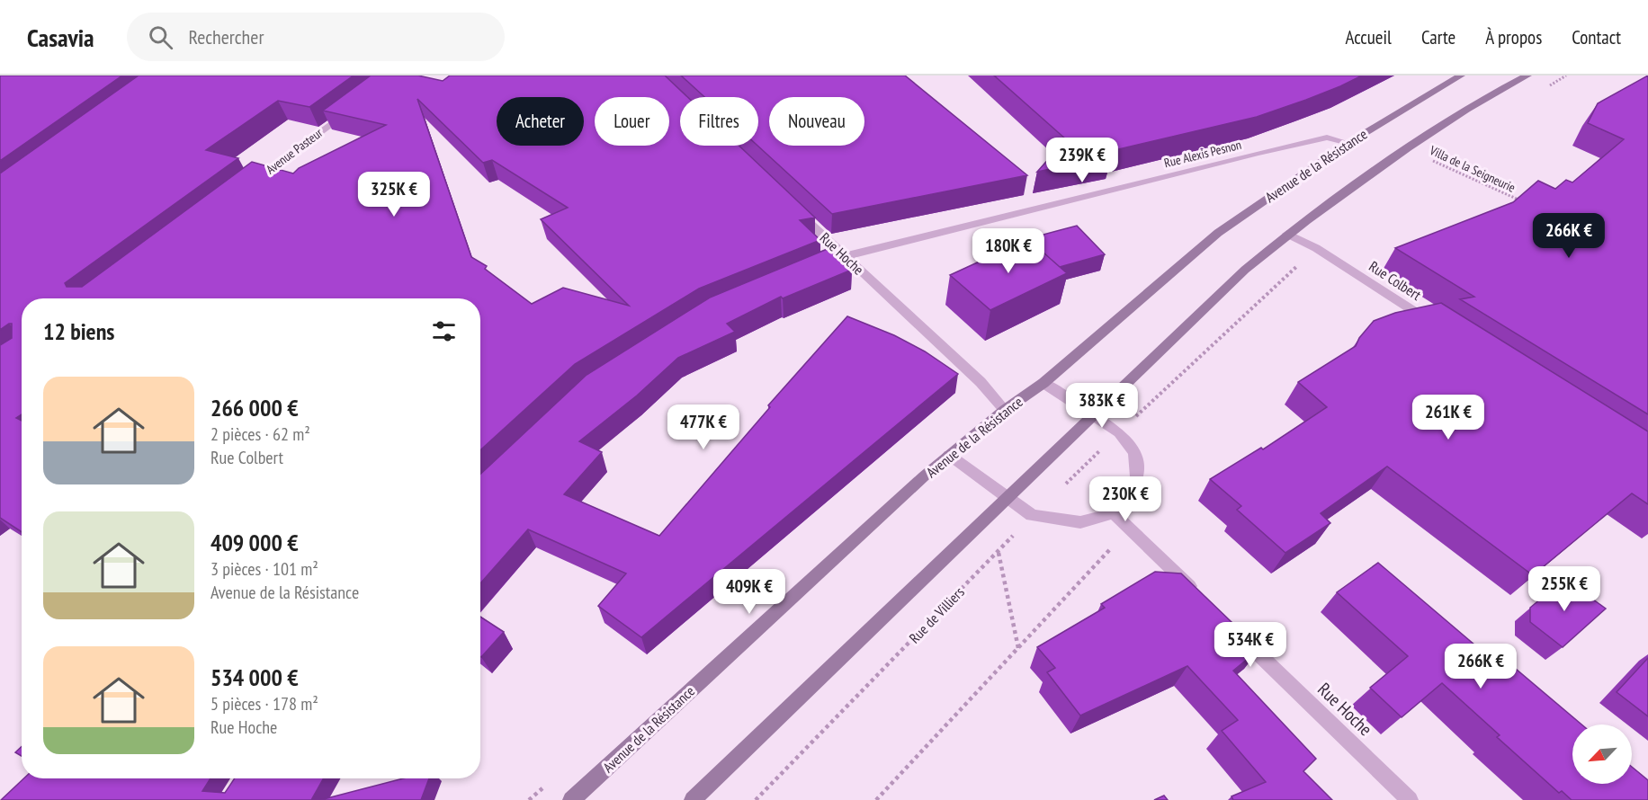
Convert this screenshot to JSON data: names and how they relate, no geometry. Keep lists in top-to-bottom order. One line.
{"streets":{"main road":["Avenue de la Résistance"],"street":["Avenue Pasteur","Rue Alexis Pesnon","Rue Hoche","Rue Colbert"],"path":["Villa de la Seigneurie","Rue de Villiers"]},"crossings":[["Rue Alexis Pesnon","Avenue de la Résistance"],["Rue Alexis Pesnon","Rue Hoche"],["Avenue de la Résistance","Rue Hoche"]],"north":"bottom left","page":{"header":"Casavia","search":"Rechercher","nav":["Accueil","Carte","À propos","Contact"],"chip":["Acheter","Louer","Filtres","Nouveau"],"price":["239K €","325K €","266K €","180K €","383K €","261K €","477K €","230K €","255K €","409K €","534K €","266K €"],"heading":"12 biens","list":[{"name":"266 000 €","note":"2 pièces · 62 m² · Rue Colbert"},{"name":"409 000 €","note":"3 pièces · 101 m² · Avenue de la Résistance"},{"name":"534 000 €","note":"5 pièces · 178 m² · Rue Hoche"}]}}
